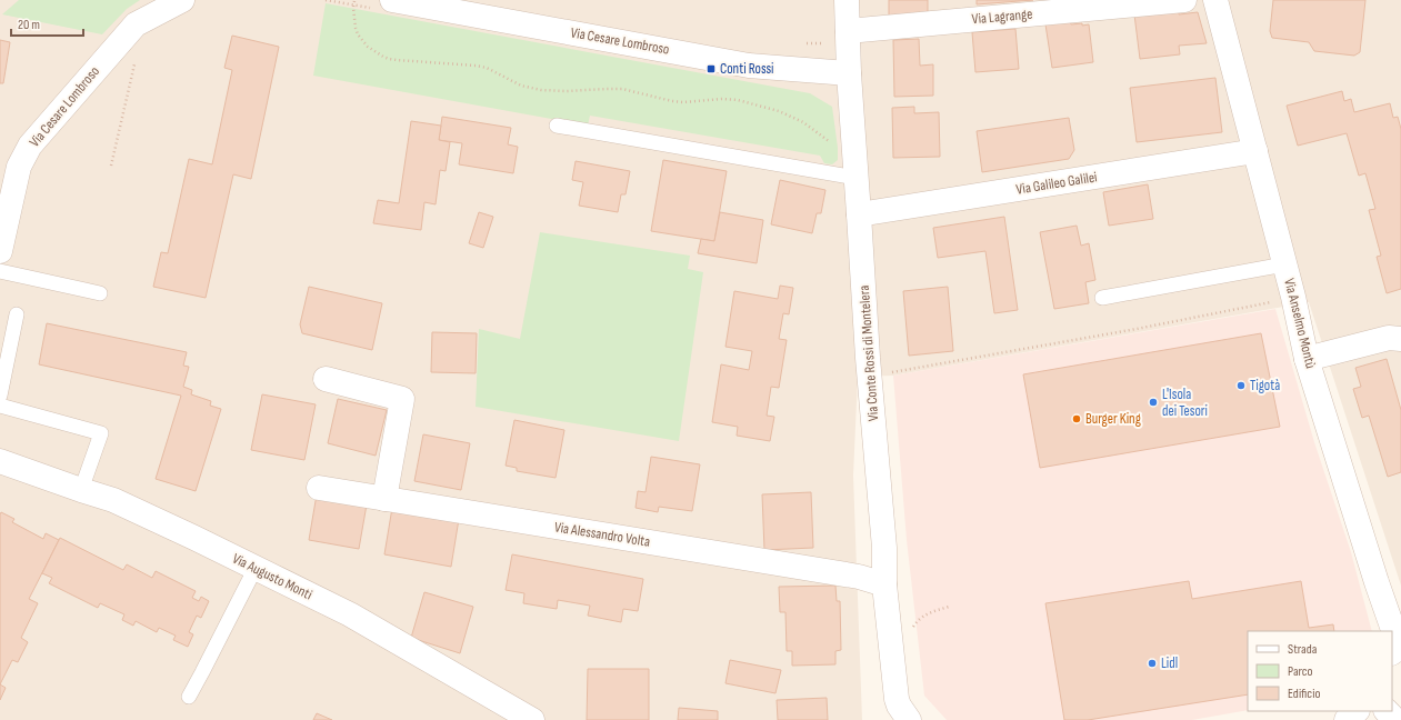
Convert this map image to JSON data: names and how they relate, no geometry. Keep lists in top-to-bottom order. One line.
{"streets":{"street":["Via Lagrange","Via Cesare Lombroso","Via Galileo Galilei","Via Anselmo Montù","Via Conte Rossi di Montelera","Via Alessandro Volta","Via Augusto Monti"]},"crossings":[["Via Lagrange","Via Conte Rossi di Montelera"],["Via Cesare Lombroso","Via Conte Rossi di Montelera"],["Via Galileo Galilei","Via Anselmo Montù"],["Via Galileo Galilei","Via Conte Rossi di Montelera"],["Via Conte Rossi di Montelera","Via Alessandro Volta"]],"places":{"transit":["Conti Rossi"],"other":["Tigotà","L'Isola dei Tesori","Burger King","Lidl"]},"legend":["Strada","Parco","Edificio"],"scale_bar":"20 m"}
